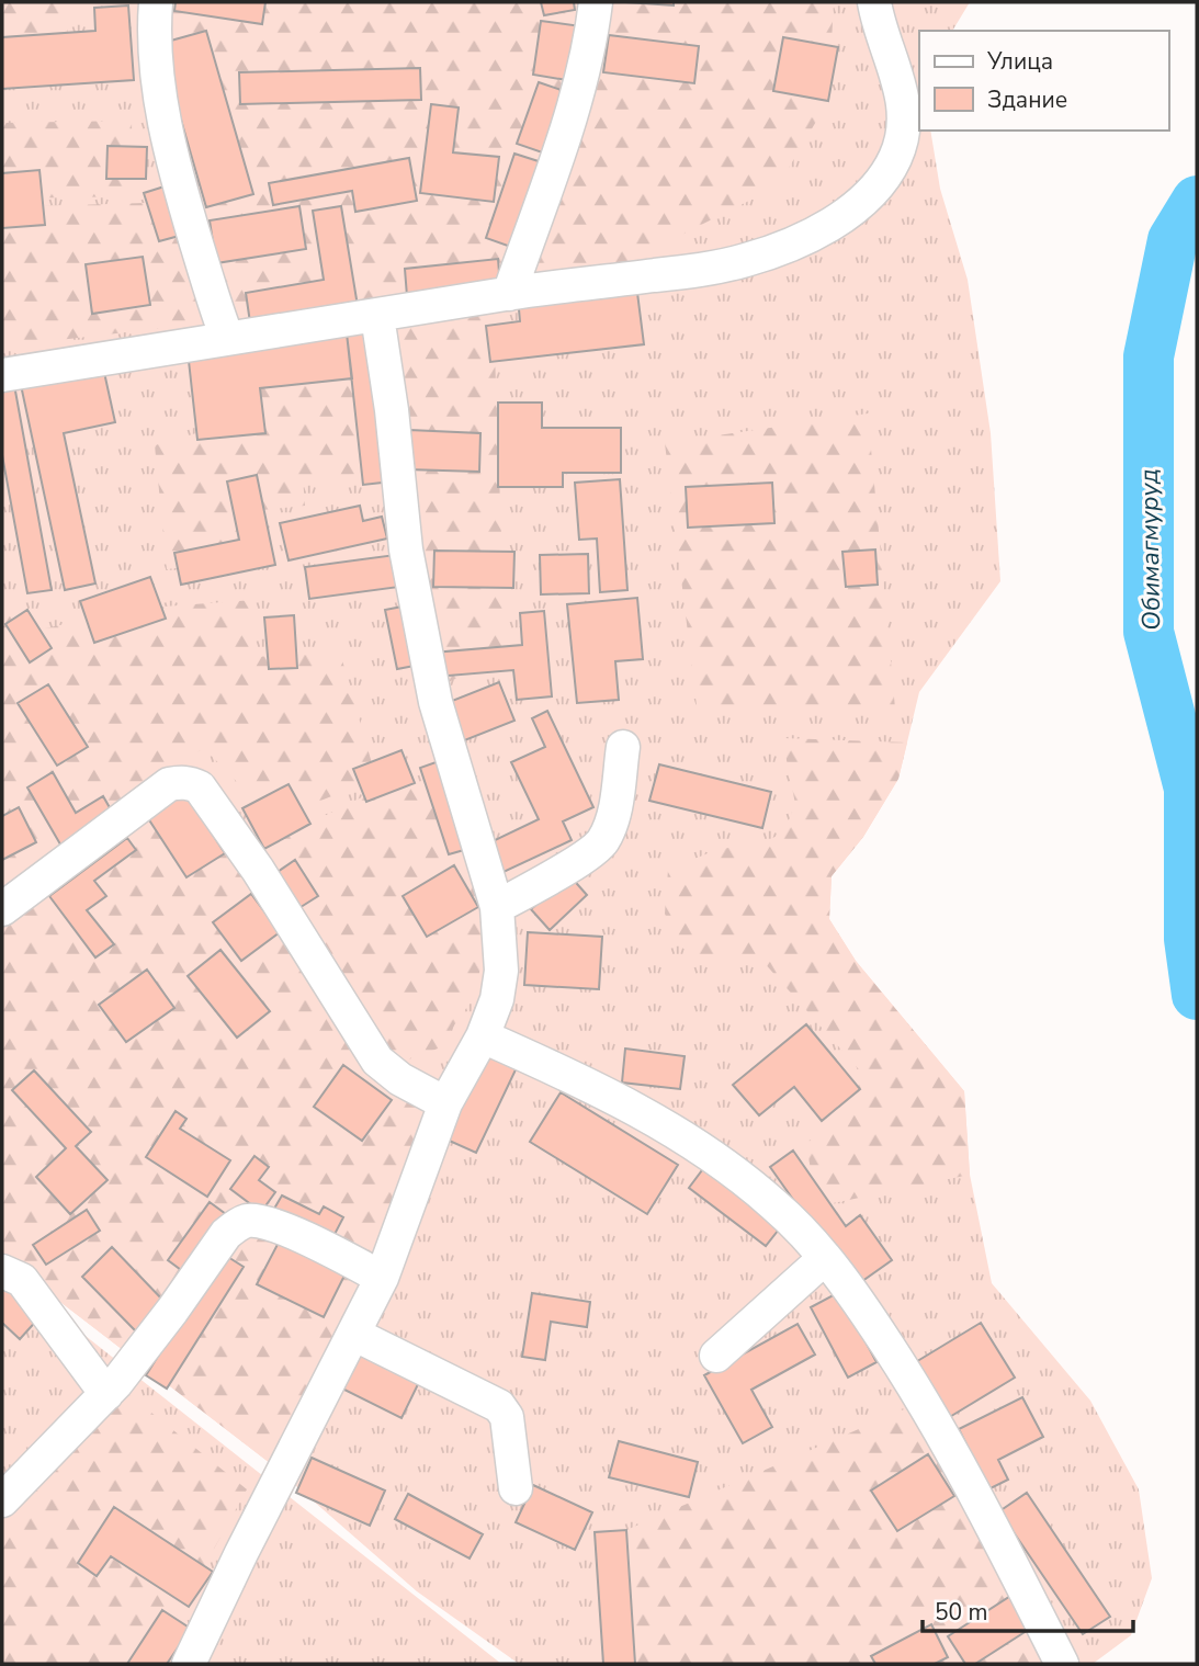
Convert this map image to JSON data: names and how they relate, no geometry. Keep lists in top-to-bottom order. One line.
{"water":["Обимагмуруд"],"legend":["Улица","Здание"],"scale_bar":"50 m"}
